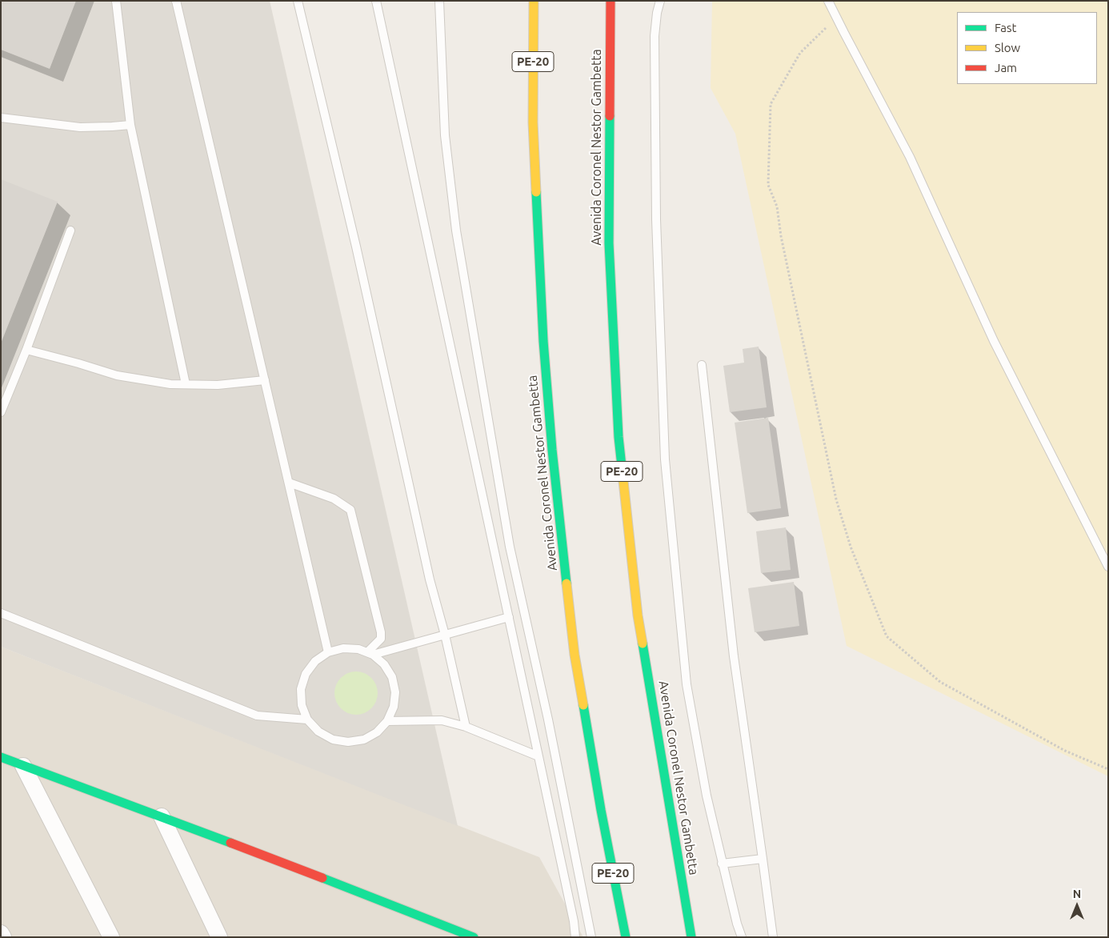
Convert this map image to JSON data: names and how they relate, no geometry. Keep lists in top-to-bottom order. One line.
{"streets":{"main road":["PE-20","Avenida Coronel Nestor Gambetta"]},"legend":["Fast","Slow","Jam"],"north":"top"}
